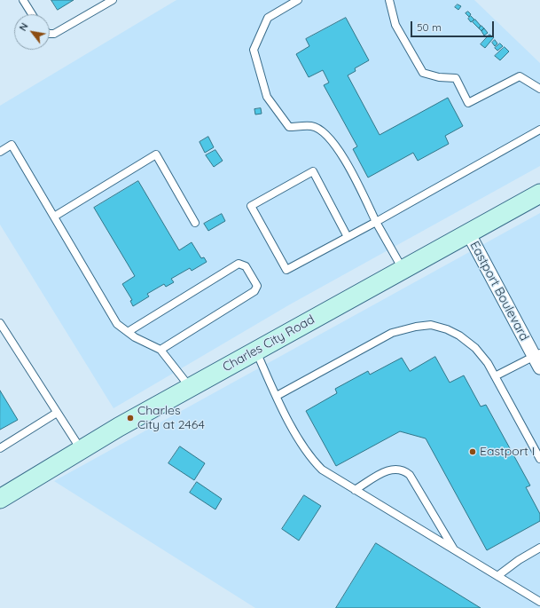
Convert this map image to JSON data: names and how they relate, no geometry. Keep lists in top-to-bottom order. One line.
{"streets":{"main road":["Charles City Road"],"street":["Eastport Boulevard"]},"crossings":[["Eastport Boulevard","Charles City Road"]],"places":["Charles City at 2464","Eastport I"],"scale_bar":"50 m","north":"top left"}
